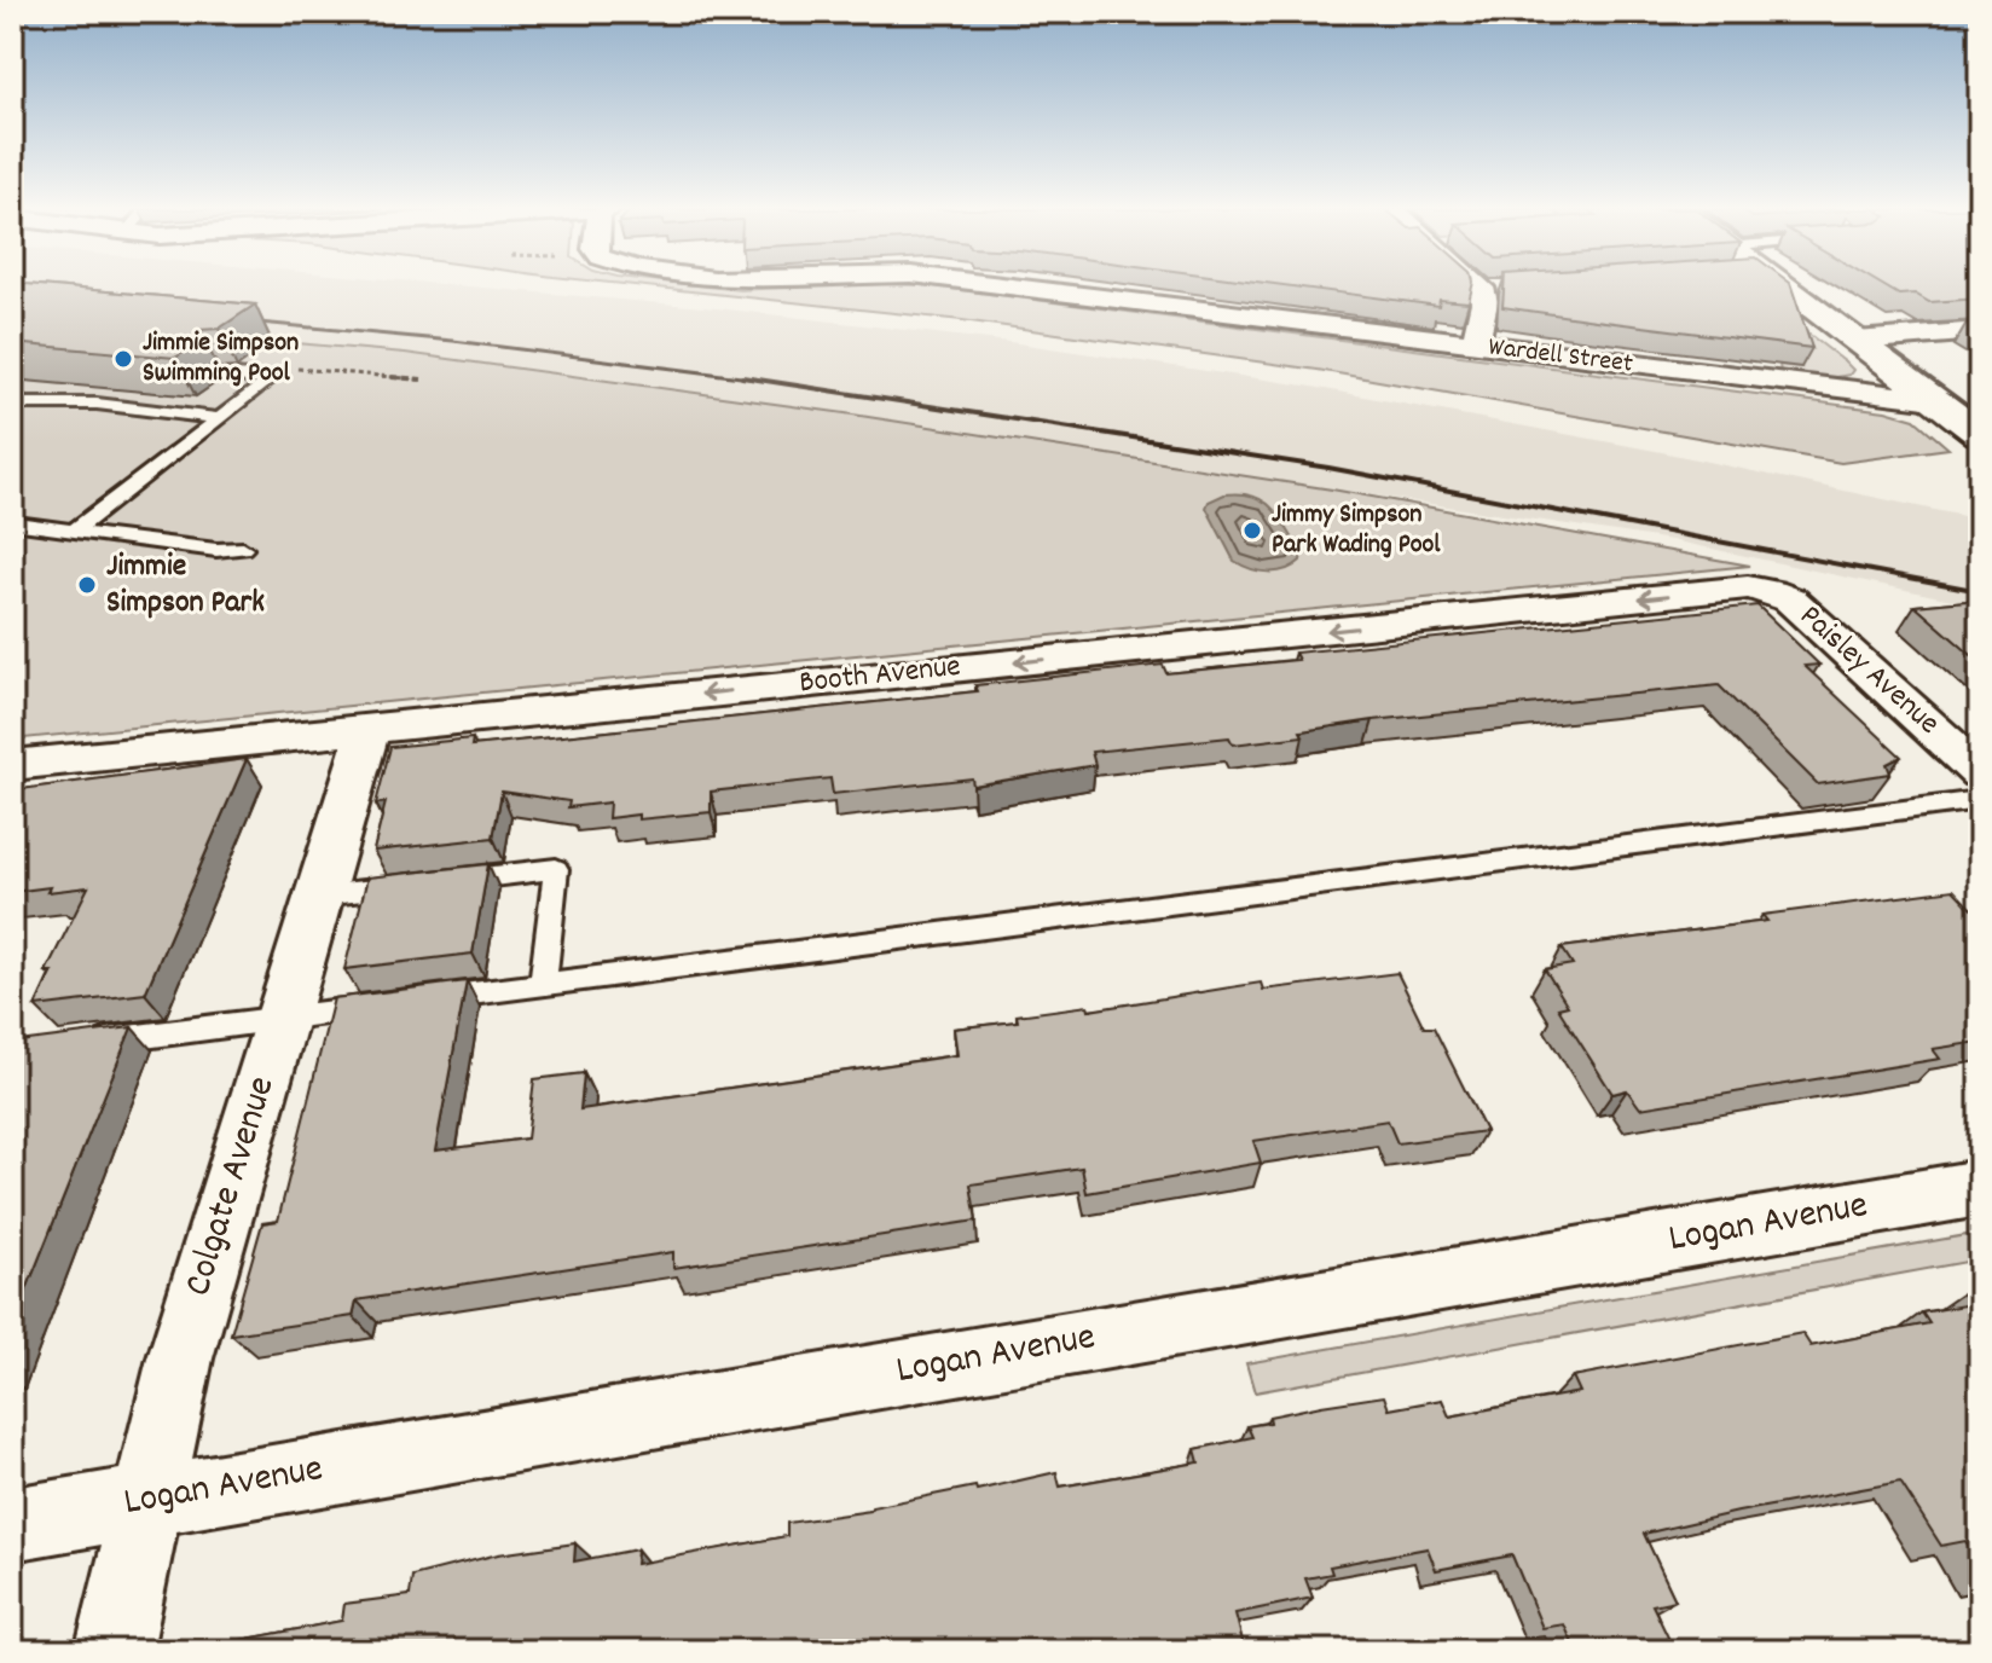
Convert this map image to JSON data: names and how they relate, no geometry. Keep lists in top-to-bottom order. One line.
{"streets":{"street":["Wardell Street","Paisley Avenue","Booth Avenue","Colgate Avenue","Logan Avenue"]},"crossings":[["Paisley Avenue","Booth Avenue"],["Booth Avenue","Colgate Avenue"],["Colgate Avenue","Logan Avenue"]],"one_way":["Booth Avenue"],"places":["Jimmie Simpson Swimming Pool","Jimmy Simpson Park Wading Pool","Jimmie Simpson Park"]}
